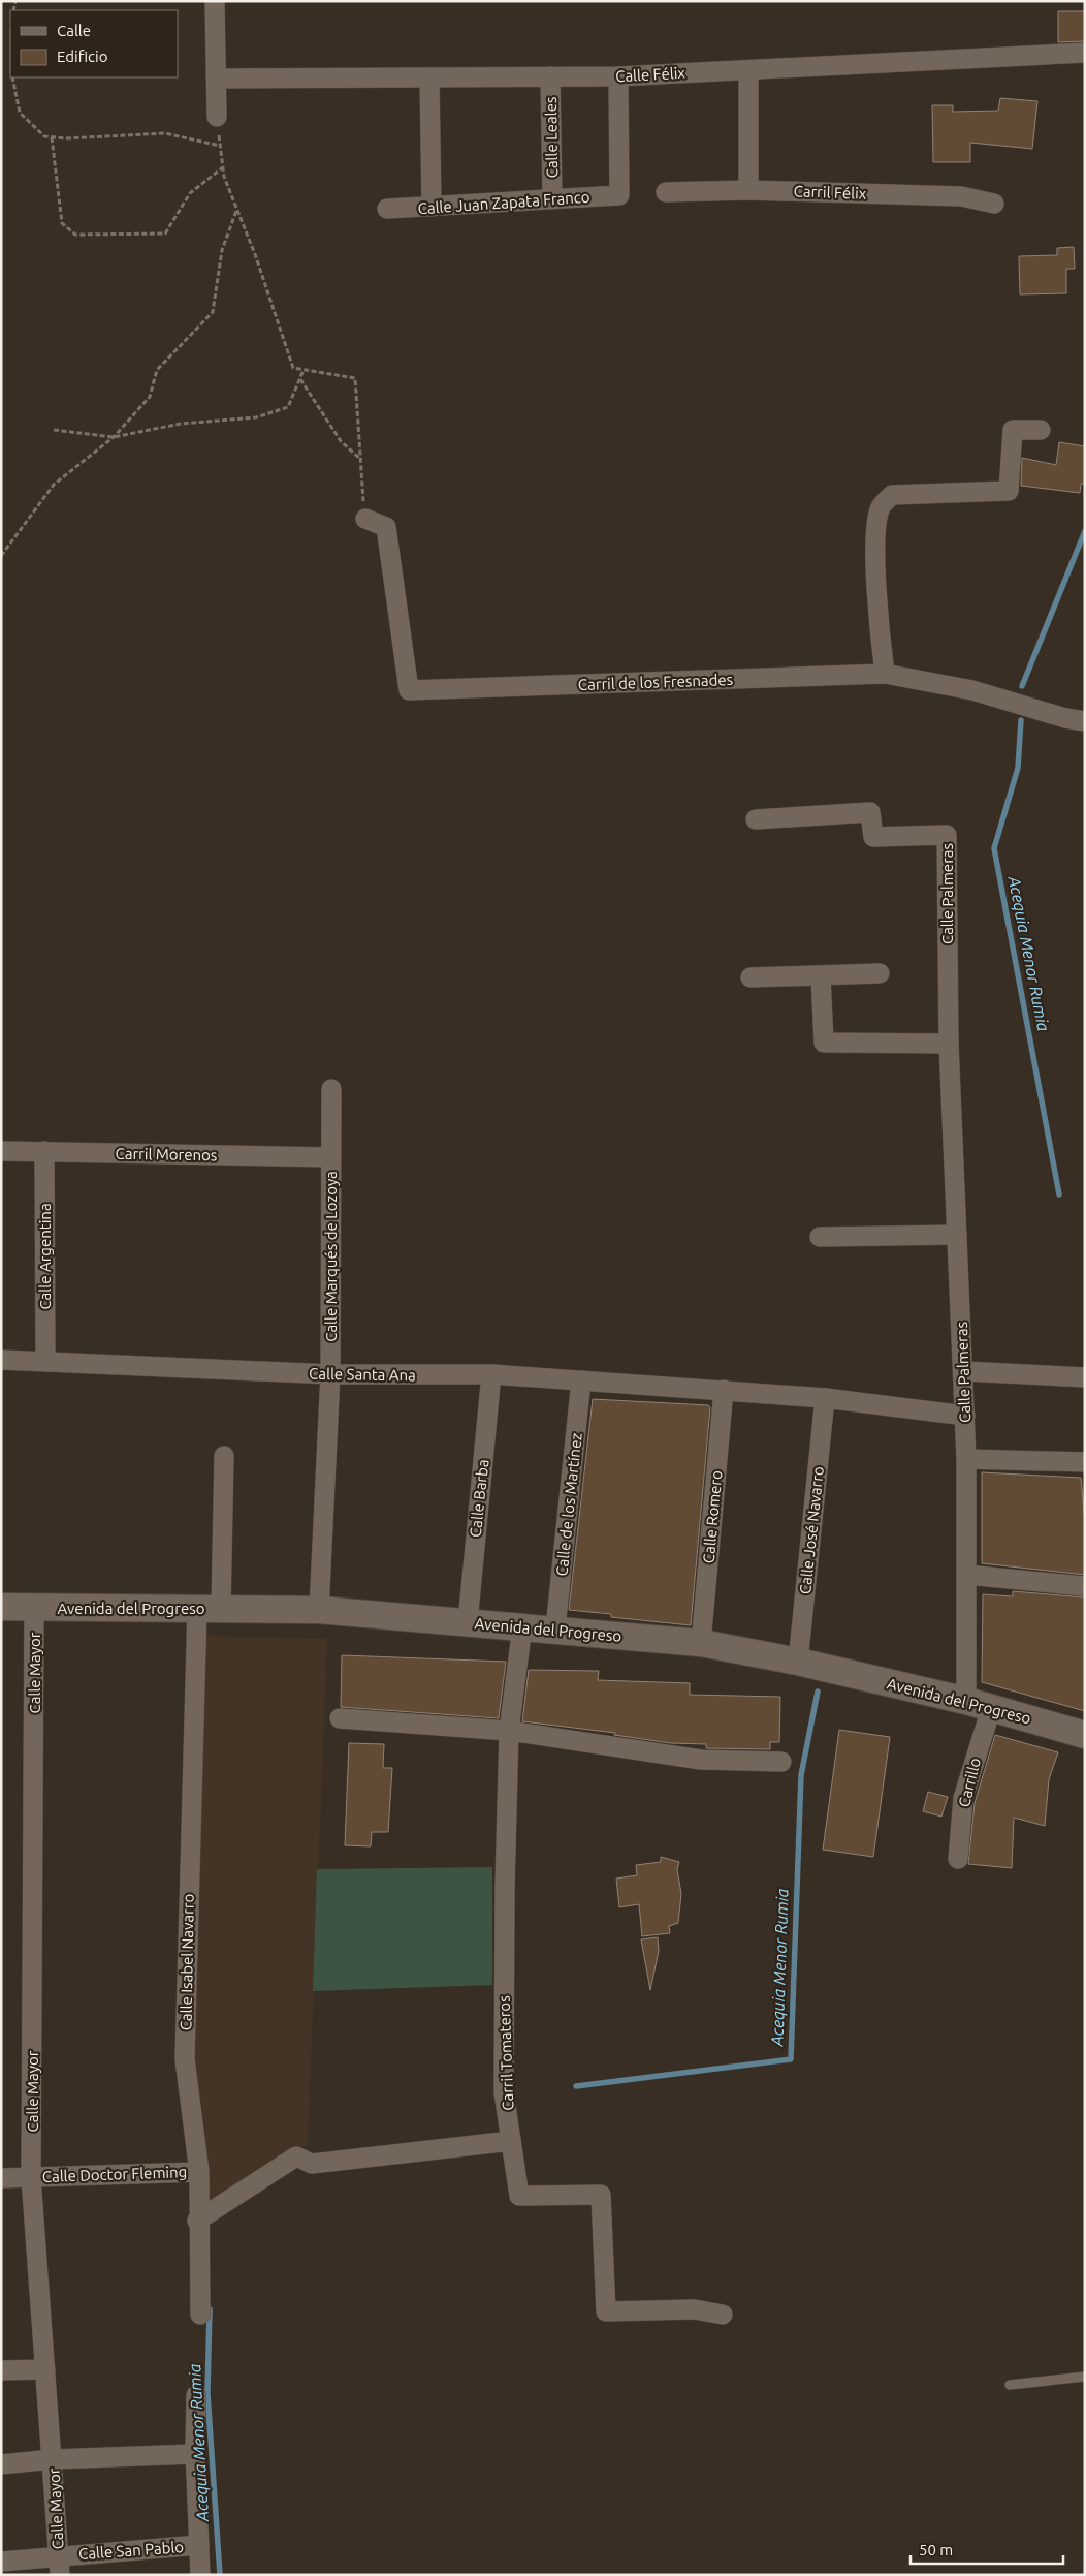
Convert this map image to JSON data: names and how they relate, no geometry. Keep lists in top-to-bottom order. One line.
{"streets":{"main road":["Avenida del Progreso"],"street":["Calle Félix","Calle Leales","Carril Félix","Calle Juan Zapata Franco","Carril de los Fresnades","Calle Palmeras","Carril Morenos","Calle Argentina","Calle Marqués de Lozoya","Calle Santa Ana","Calle Barba","Calle de los Martínez","Calle Romero","Calle José Navarro","Calle Mayor","Carrillo","Calle Isabel Navarro","Carril Tomateros","Calle Doctor Fleming","Calle San Pablo"]},"crossings":[["Calle Félix","Calle Leales"],["Calle Félix","Calle Juan Zapata Franco"],["Calle Leales","Calle Juan Zapata Franco"],["Calle Palmeras","Calle Santa Ana"],["Calle Palmeras","Avenida del Progreso"],["Calle Palmeras","Carrillo"],["Carril Morenos","Calle Argentina"],["Carril Morenos","Calle Marqués de Lozoya"],["Calle Argentina","Calle Santa Ana"],["Calle Marqués de Lozoya","Calle Santa Ana"],["Calle Marqués de Lozoya","Avenida del Progreso"],["Calle Santa Ana","Calle Barba"],["Calle Santa Ana","Calle de los Martínez"],["Calle Santa Ana","Calle Romero"],["Calle Santa Ana","Calle José Navarro"],["Calle Barba","Avenida del Progreso"],["Calle de los Martínez","Avenida del Progreso"],["Calle Romero","Avenida del Progreso"],["Calle José Navarro","Avenida del Progreso"],["Avenida del Progreso","Calle Mayor"],["Avenida del Progreso","Carrillo"],["Avenida del Progreso","Calle Isabel Navarro"],["Avenida del Progreso","Carril Tomateros"],["Calle Mayor","Calle Doctor Fleming"],["Calle Mayor","Calle San Pablo"],["Calle Isabel Navarro","Calle Doctor Fleming"]],"water":["Acequia Menor Rumia"],"legend":["Calle","Edificio"],"scale_bar":"50 m"}
